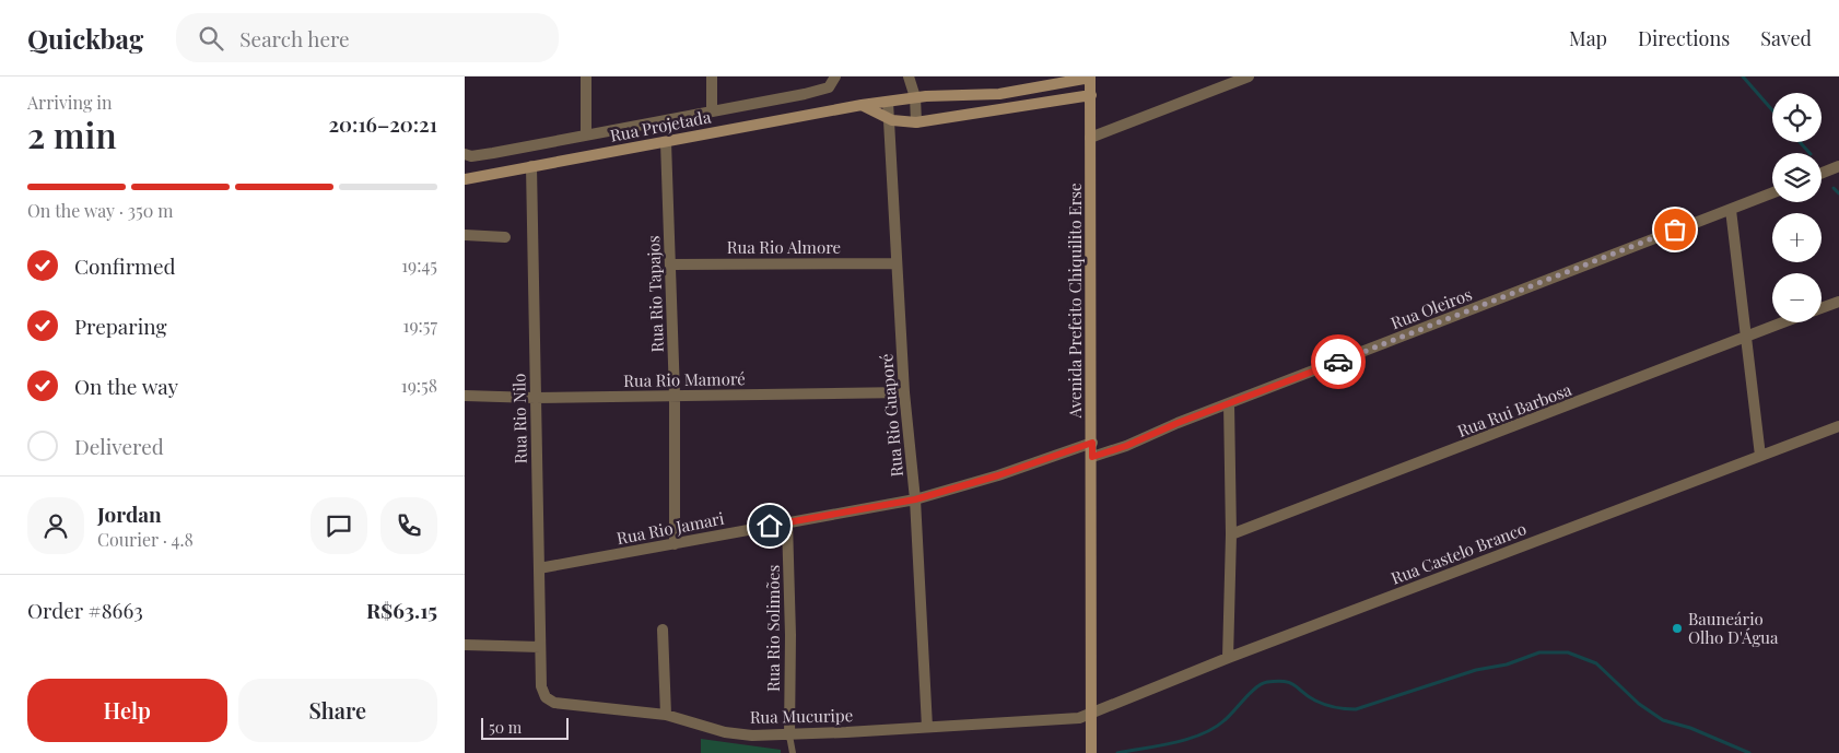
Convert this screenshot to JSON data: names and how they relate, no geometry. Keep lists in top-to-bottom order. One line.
{"streets":{"street":["Rua Projetada","Rua Rio Almore","Rua Rio Tapajos","Avenida Prefeito Chiquilito Erse","Rua Oleiros","Rua Rio Mamoré","Rua Rui Barbosa","Rua Rio Guaporé","Rua Rio Nilo","Rua Rio Jamari","Rua Castelo Branco","Rua Rio Solimões","Rua Mucuripe"]},"crossings":[["Rua Projetada","Rua Rio Tapajos"],["Rua Projetada","Avenida Prefeito Chiquilito Erse"],["Rua Projetada","Rua Rio Guaporé"],["Rua Projetada","Rua Rio Nilo"],["Rua Rio Almore","Rua Rio Tapajos"],["Rua Rio Almore","Rua Rio Guaporé"],["Rua Rio Tapajos","Rua Rio Mamoré"],["Rua Rio Tapajos","Rua Rio Jamari"],["Avenida Prefeito Chiquilito Erse","Rua Oleiros"],["Avenida Prefeito Chiquilito Erse","Rua Rio Jamari"],["Avenida Prefeito Chiquilito Erse","Rua Castelo Branco"],["Avenida Prefeito Chiquilito Erse","Rua Mucuripe"],["Rua Rio Mamoré","Rua Rio Guaporé"],["Rua Rio Mamoré","Rua Rio Nilo"],["Rua Rio Guaporé","Rua Rio Jamari"],["Rua Rio Guaporé","Rua Mucuripe"],["Rua Rio Nilo","Rua Rio Jamari"],["Rua Rio Nilo","Rua Mucuripe"],["Rua Rio Jamari","Rua Rio Solimões"],["Rua Castelo Branco","Rua Mucuripe"],["Rua Rio Solimões","Rua Mucuripe"]],"places":["Bauneário Olho D'Água"],"scale_bar":"50 m","page":{"header":"Quickbag","search":"Search here","nav":["Map","Directions","Saved"],"heading":["2 min","Arriving in","20:16–20:21"],"panel":["Jordan","Courier · 4.8","Order #8663","R$63.15"],"map_buttons":["+","−"],"bar":"On the way · 350 m","list":[["Confirmed","19:45"],["Preparing","19:57"],["On the way","19:58"],"Delivered"],"buttons":["Help","Share"],"scale":"50 m"}}
